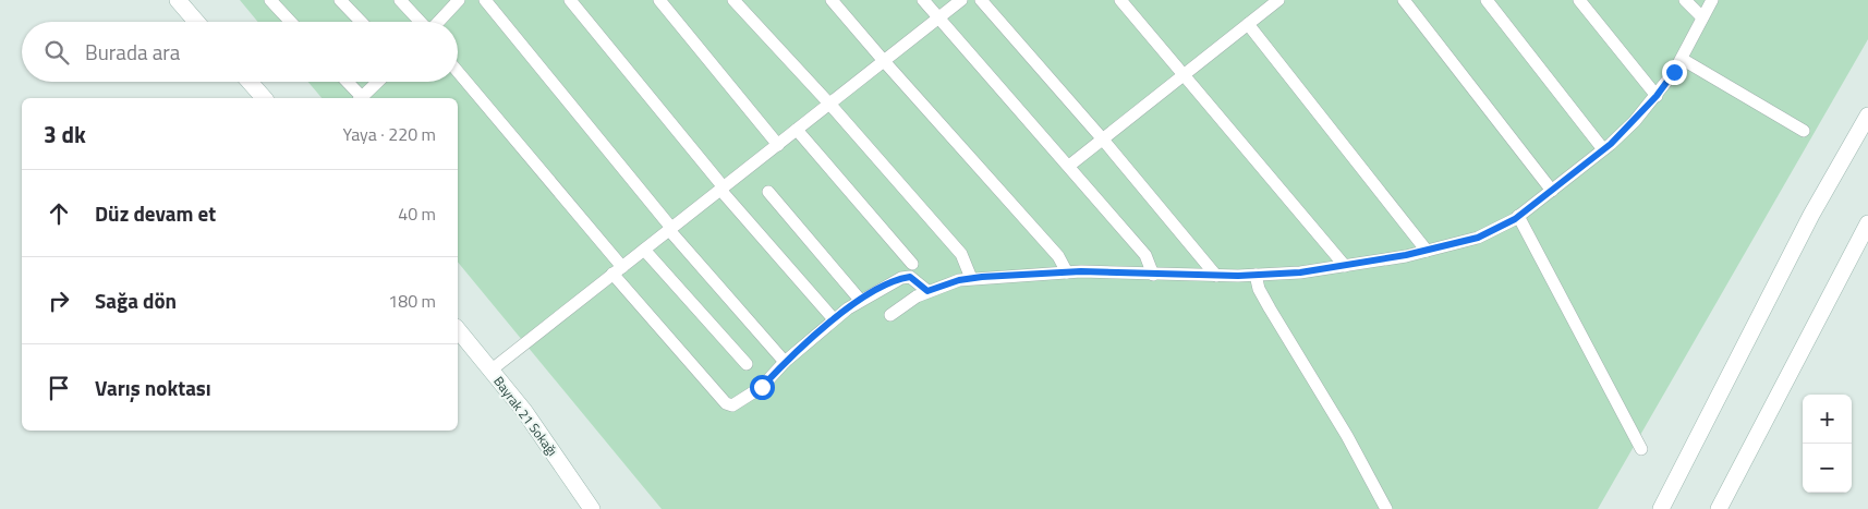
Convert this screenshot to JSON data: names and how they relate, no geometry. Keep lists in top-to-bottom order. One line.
{"streets":{"main road":["Bayrak 21 Sokağı"]},"page":{"search":"Burada ara","heading":["3 dk","Yaya · 220 m"],"list":[["Düz devam et","40 m"],["Sağa dön","180 m"],"Varış noktası"],"map_buttons":["+","−"]}}
